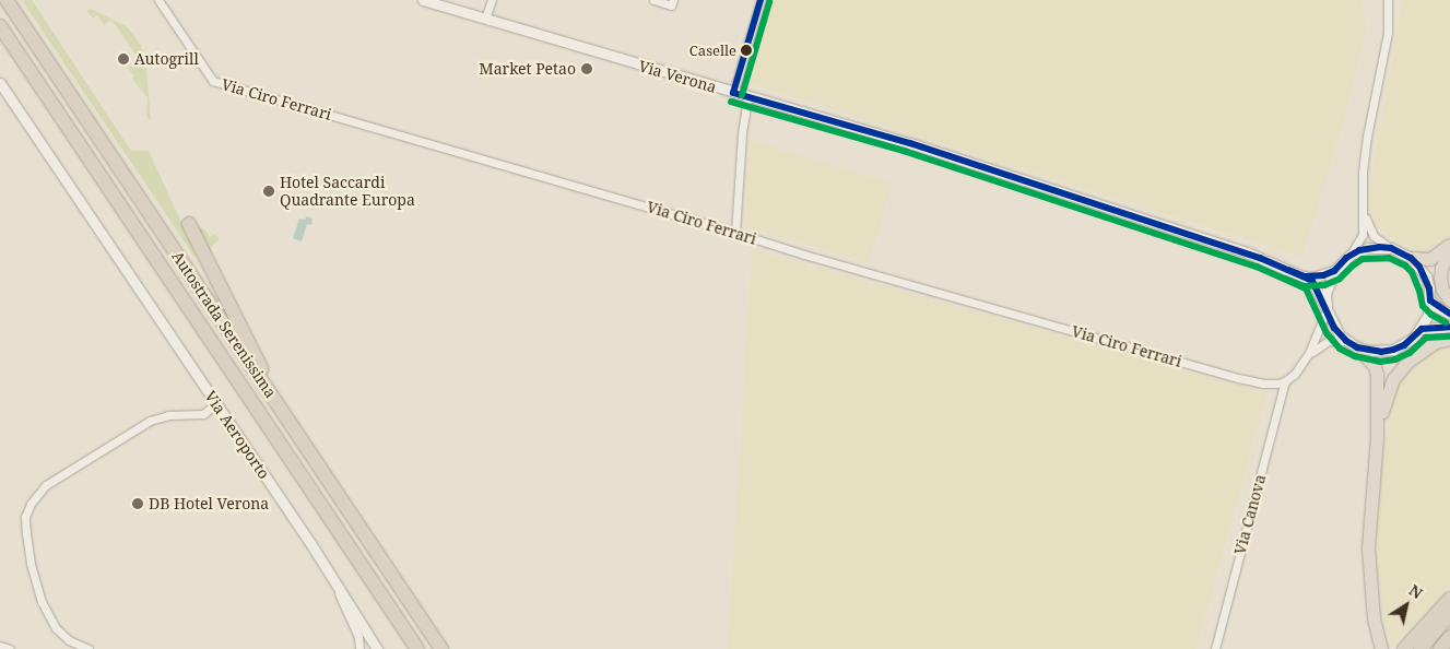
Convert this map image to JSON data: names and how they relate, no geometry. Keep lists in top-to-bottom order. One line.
{"streets":{"highway":["Autostrada Serenissima"],"street":["Via Verona","Via Ciro Ferrari","Via Aeroporto","Via Canova"]},"crossings":[["Via Ciro Ferrari","Via Canova"]],"places":["Caselle","Autogrill","Market Petao","Hotel Saccardi Quadrante Europa","DB Hotel Verona"],"north":"top right"}
